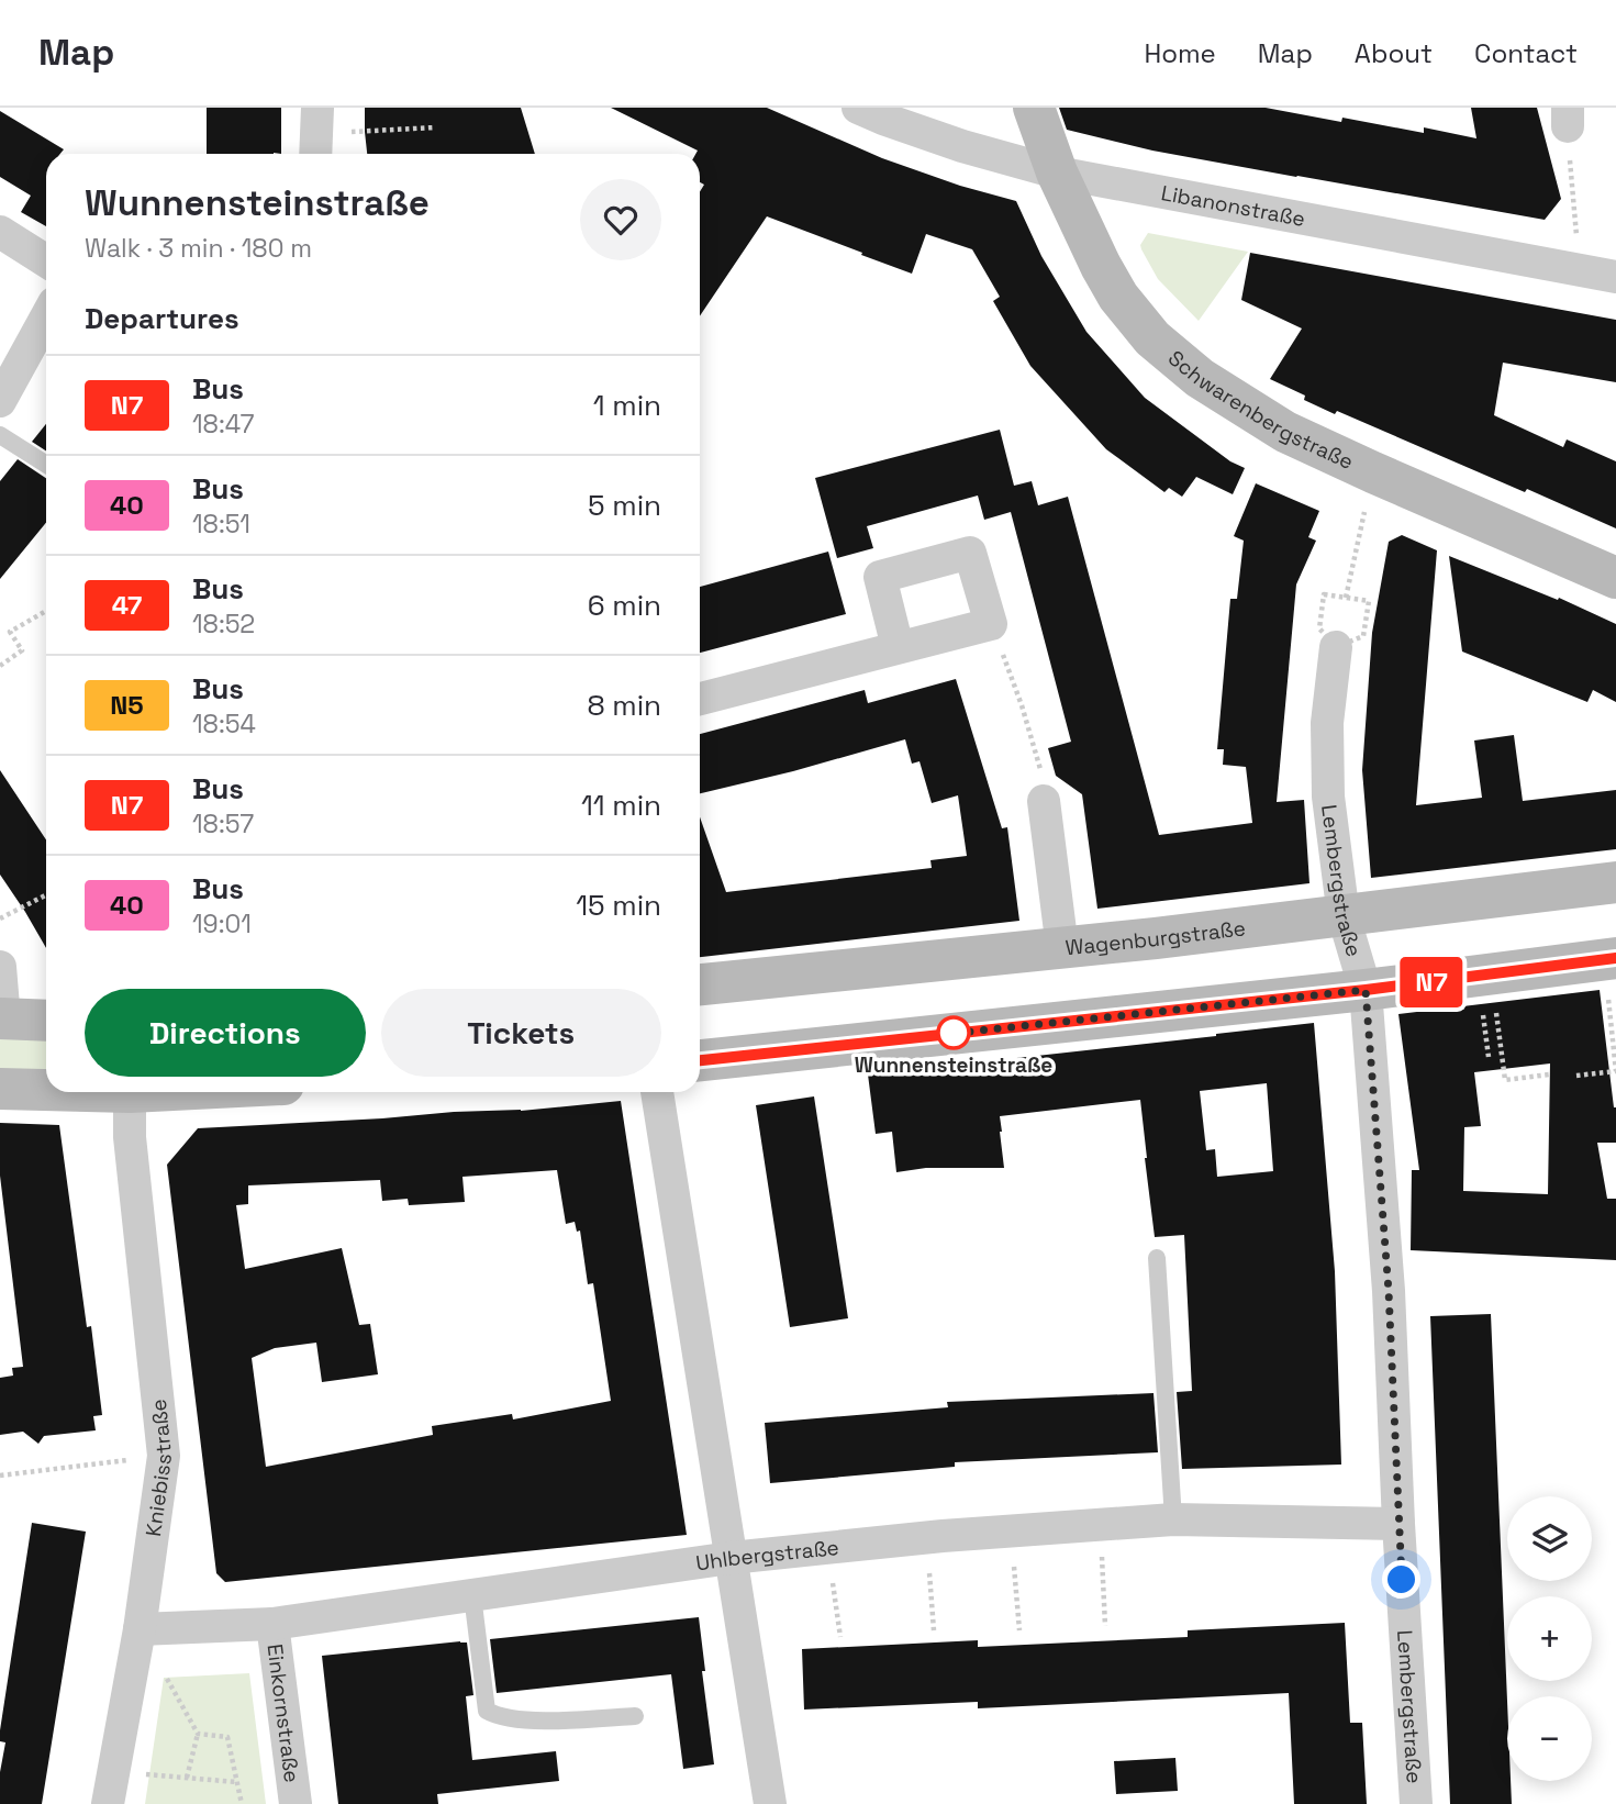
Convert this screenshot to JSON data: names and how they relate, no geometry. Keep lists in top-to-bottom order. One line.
{"streets":{"main road":["Schwarenbergstraße","Wagenburgstraße"],"street":["Libanonstraße","Lembergstraße","Kniebisstraße","Uhlbergstraße","Einkornstraße"]},"crossings":[["Libanonstraße","Schwarenbergstraße"],["Lembergstraße","Wagenburgstraße"],["Lembergstraße","Uhlbergstraße"],["Kniebisstraße","Uhlbergstraße"],["Uhlbergstraße","Einkornstraße"]],"places":["Wunnensteinstraße"],"lines":["bus line N7"],"page":{"header":"Map","nav":["Home","Map","About","Contact"],"on_map":"N7","heading":[["Wunnensteinstraße","Walk · 3 min · 180 m"],"Departures"],"list":[{"mark":"N7","name":"Bus","note":"18:47","value":"1 min"},{"mark":"40","name":"Bus","note":"18:51","value":"5 min"},{"mark":"47","name":"Bus","note":"18:52","value":"6 min"},{"mark":"N5","name":"Bus","note":"18:54","value":"8 min"},{"mark":"N7","name":"Bus","note":"18:57","value":"11 min"},{"mark":"40","name":"Bus","note":"19:01","value":"15 min"}],"buttons":["Directions","Tickets"],"map_buttons":["+","−"]}}
